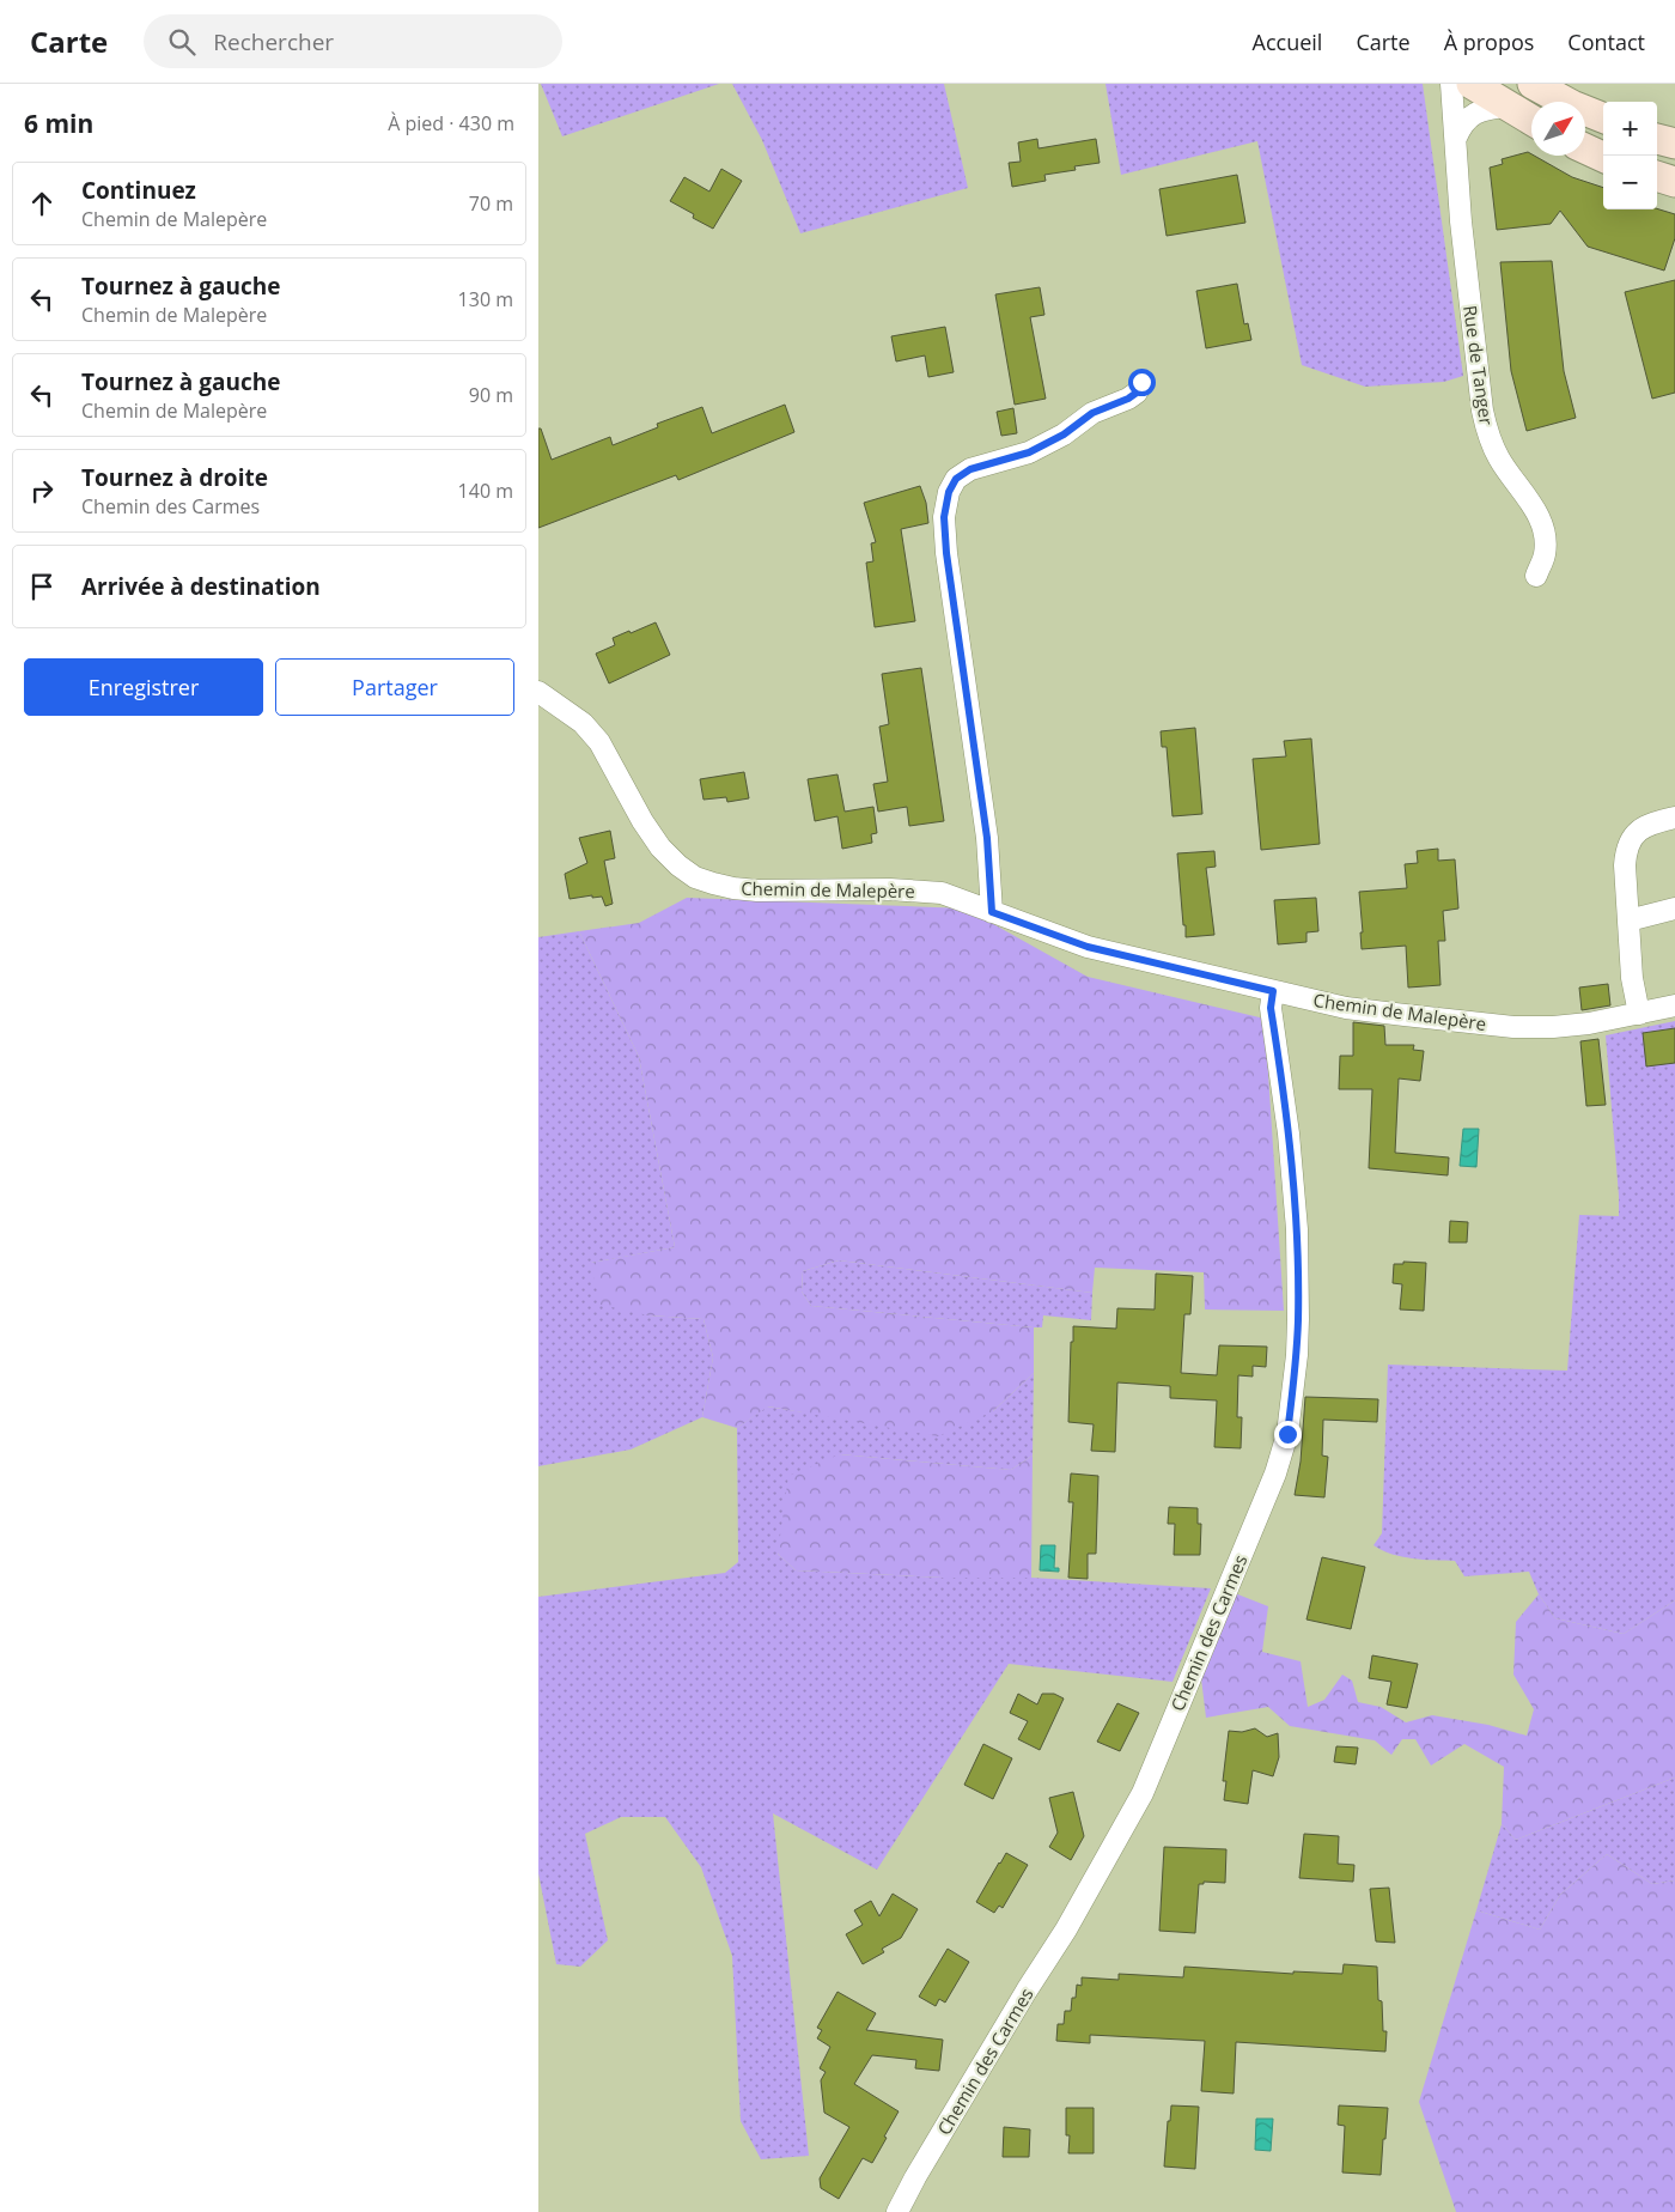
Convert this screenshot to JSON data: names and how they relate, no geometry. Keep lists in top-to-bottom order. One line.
{"streets":{"street":["Rue de Tanger","Chemin de Malepère","Chemin des Carmes"]},"crossings":[["Chemin de Malepère","Chemin des Carmes"]],"north":"top right","page":{"header":"Carte","search":"Rechercher","nav":["Accueil","Carte","À propos","Contact"],"heading":["6 min","À pied · 430 m"],"map_buttons":["+","−"],"list":[["Continuez","Chemin de Malepère","70 m"],["Tournez à gauche","Chemin de Malepère","130 m"],["Tournez à gauche","Chemin de Malepère","90 m"],["Tournez à droite","Chemin des Carmes","140 m"],"Arrivée à destination"],"buttons":["Enregistrer","Partager"]}}
